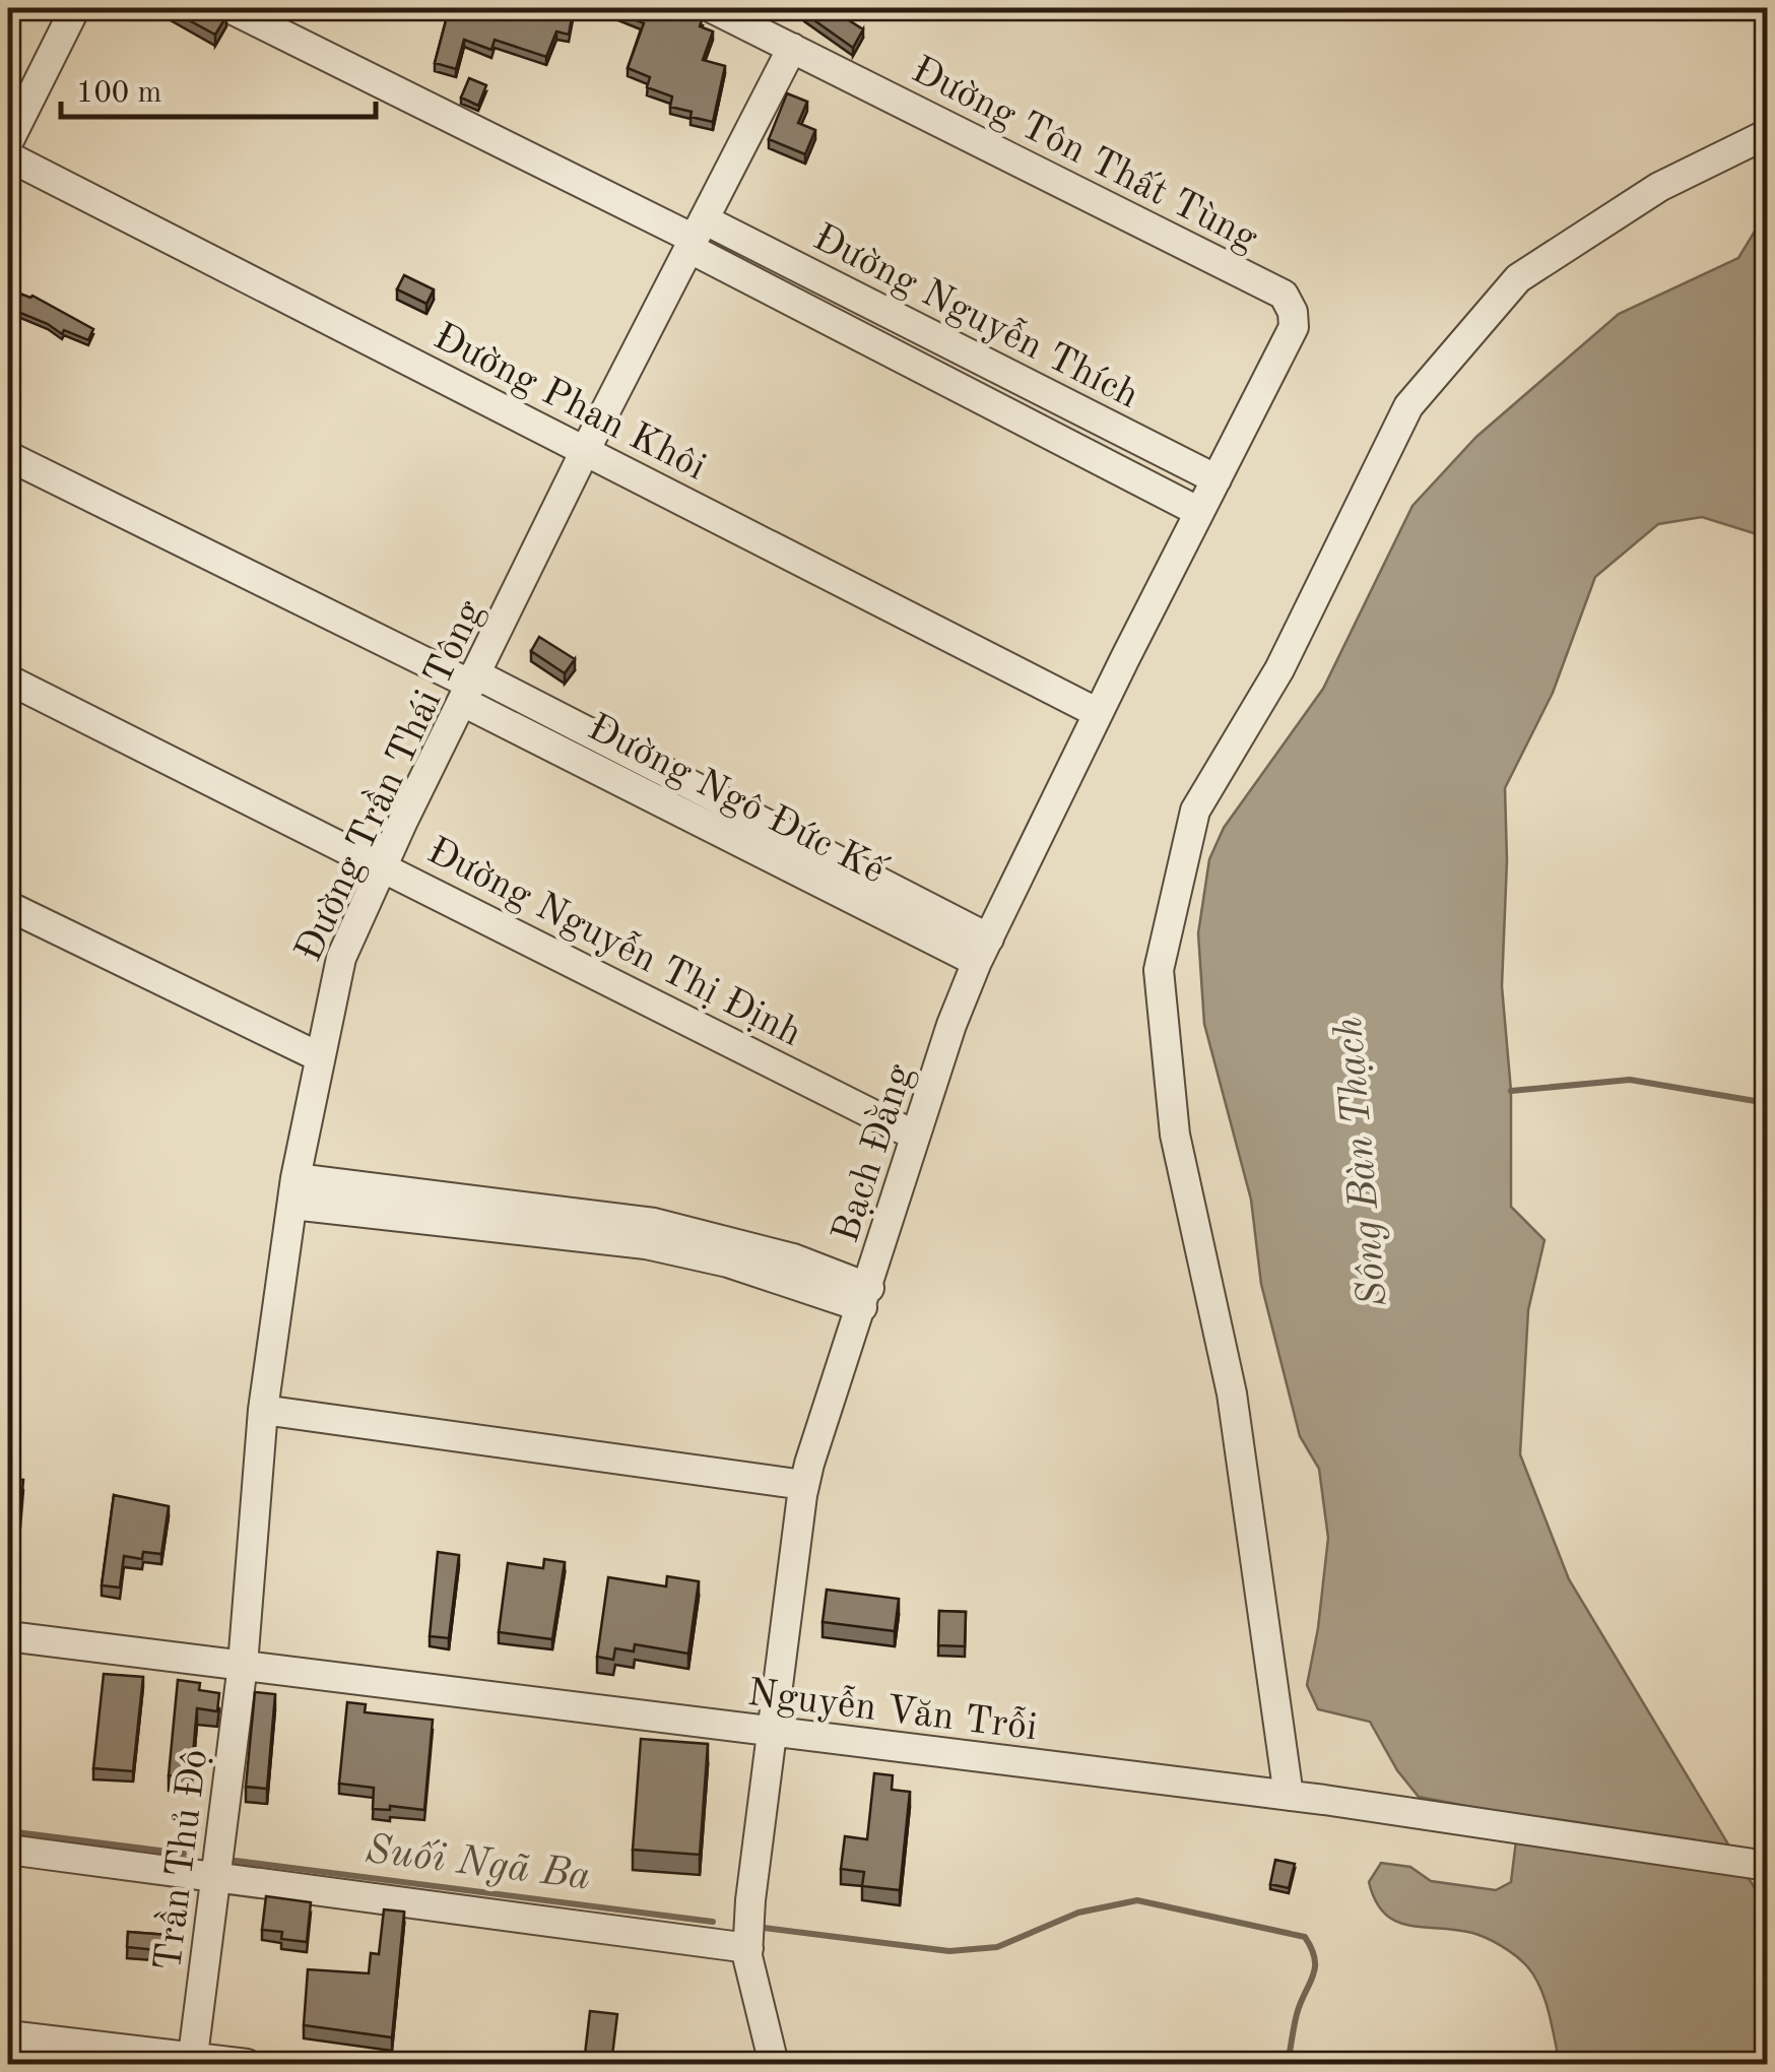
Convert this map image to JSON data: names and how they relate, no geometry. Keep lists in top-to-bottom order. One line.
{"streets":{"street":["Đường Tôn Thất Tùng","Đường Nguyễn Thích","Đường Phan Khôi","Đường Trần Thái Tông","Đường Ngô Đức Kế","Đường Nguyễn Thị Định","Bạch Đằng","Nguyễn Văn Trỗi","Trần Thủ Độ"]},"crossings":[["Đường Tôn Thất Tùng","Đường Trần Thái Tông"],["Đường Tôn Thất Tùng","Bạch Đằng"],["Đường Nguyễn Thích","Đường Trần Thái Tông"],["Đường Nguyễn Thích","Bạch Đằng"],["Đường Phan Khôi","Đường Trần Thái Tông"],["Đường Phan Khôi","Bạch Đằng"],["Đường Trần Thái Tông","Đường Ngô Đức Kế"],["Đường Trần Thái Tông","Đường Nguyễn Thị Định"],["Đường Trần Thái Tông","Nguyễn Văn Trỗi"],["Đường Trần Thái Tông","Trần Thủ Độ"],["Đường Ngô Đức Kế","Bạch Đằng"],["Đường Nguyễn Thị Định","Bạch Đằng"],["Bạch Đằng","Nguyễn Văn Trỗi"],["Nguyễn Văn Trỗi","Trần Thủ Độ"]],"water":["Sông Bàn Thạch","Suối Ngã Ba"],"scale_bar":"100 m"}
